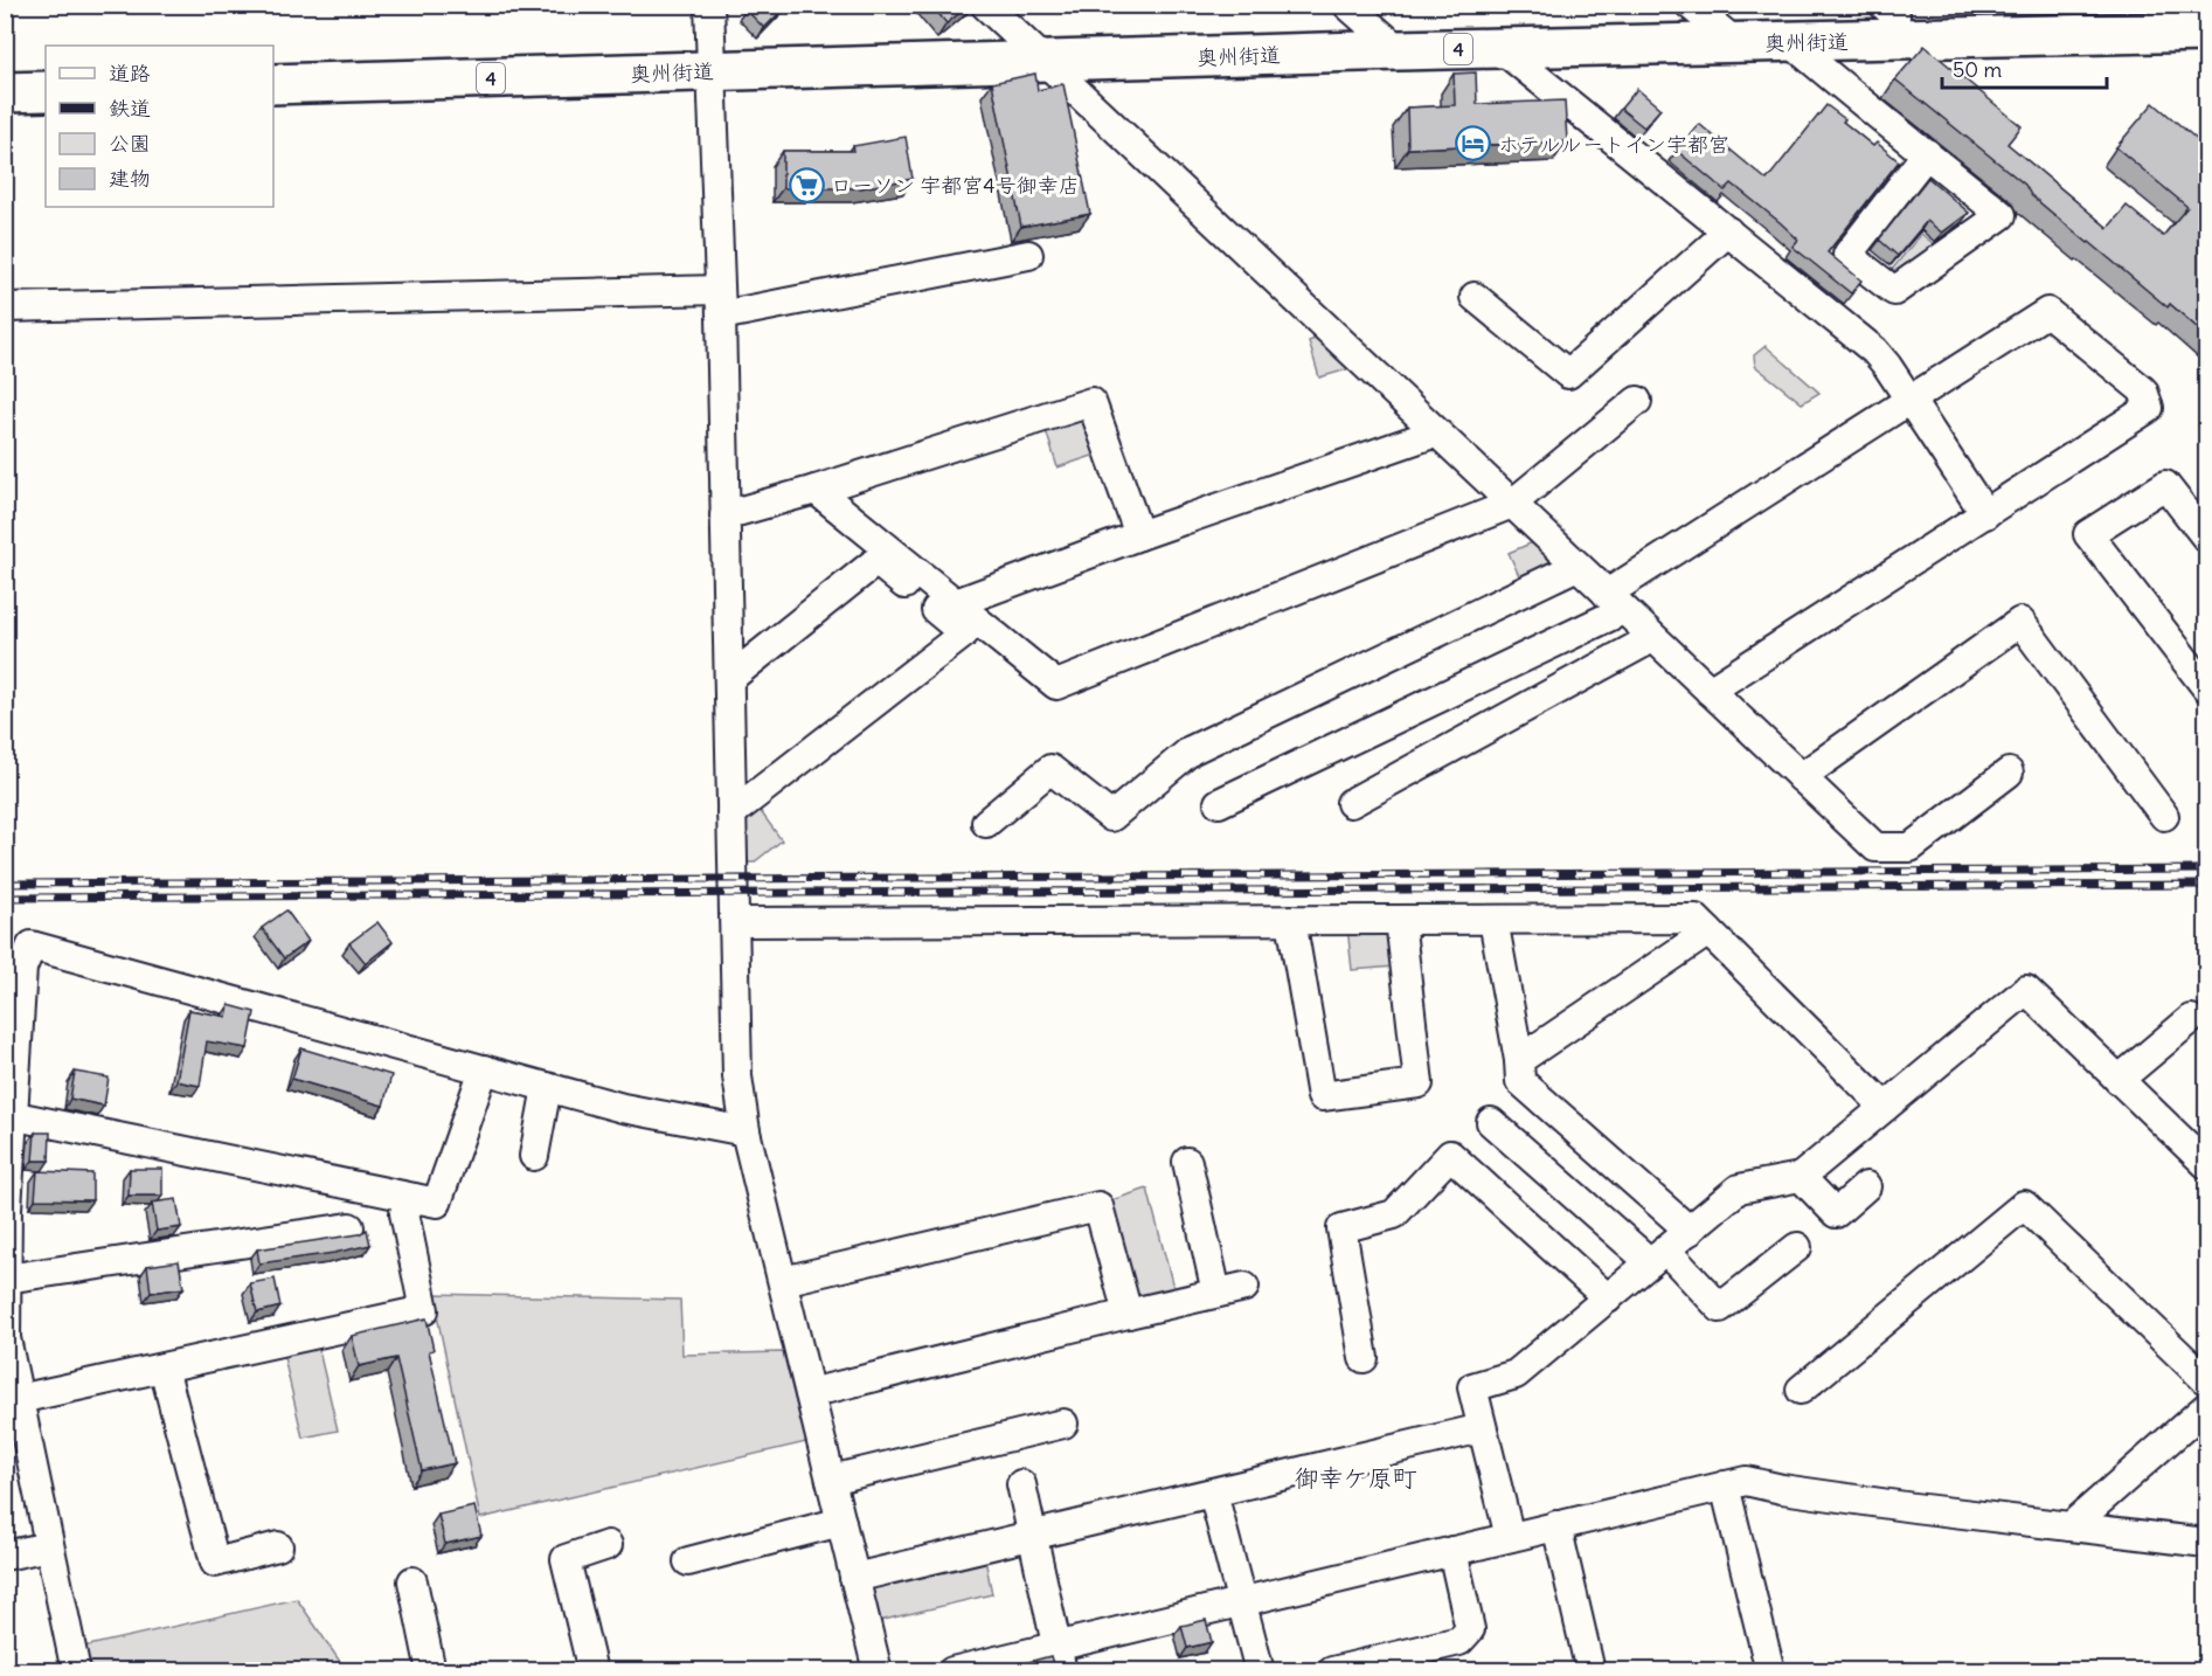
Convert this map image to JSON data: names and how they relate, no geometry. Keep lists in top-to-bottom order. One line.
{"streets":{"highway":["奥州街道","4"]},"districts":["御幸ケ原町"],"places":{"hotel":["ホテルルートイン宇都宮"],"supermarket":["ローソン 宇都宮4号御幸店"]},"legend":["道路","鉄道","公園","建物"],"scale_bar":"50 m"}
